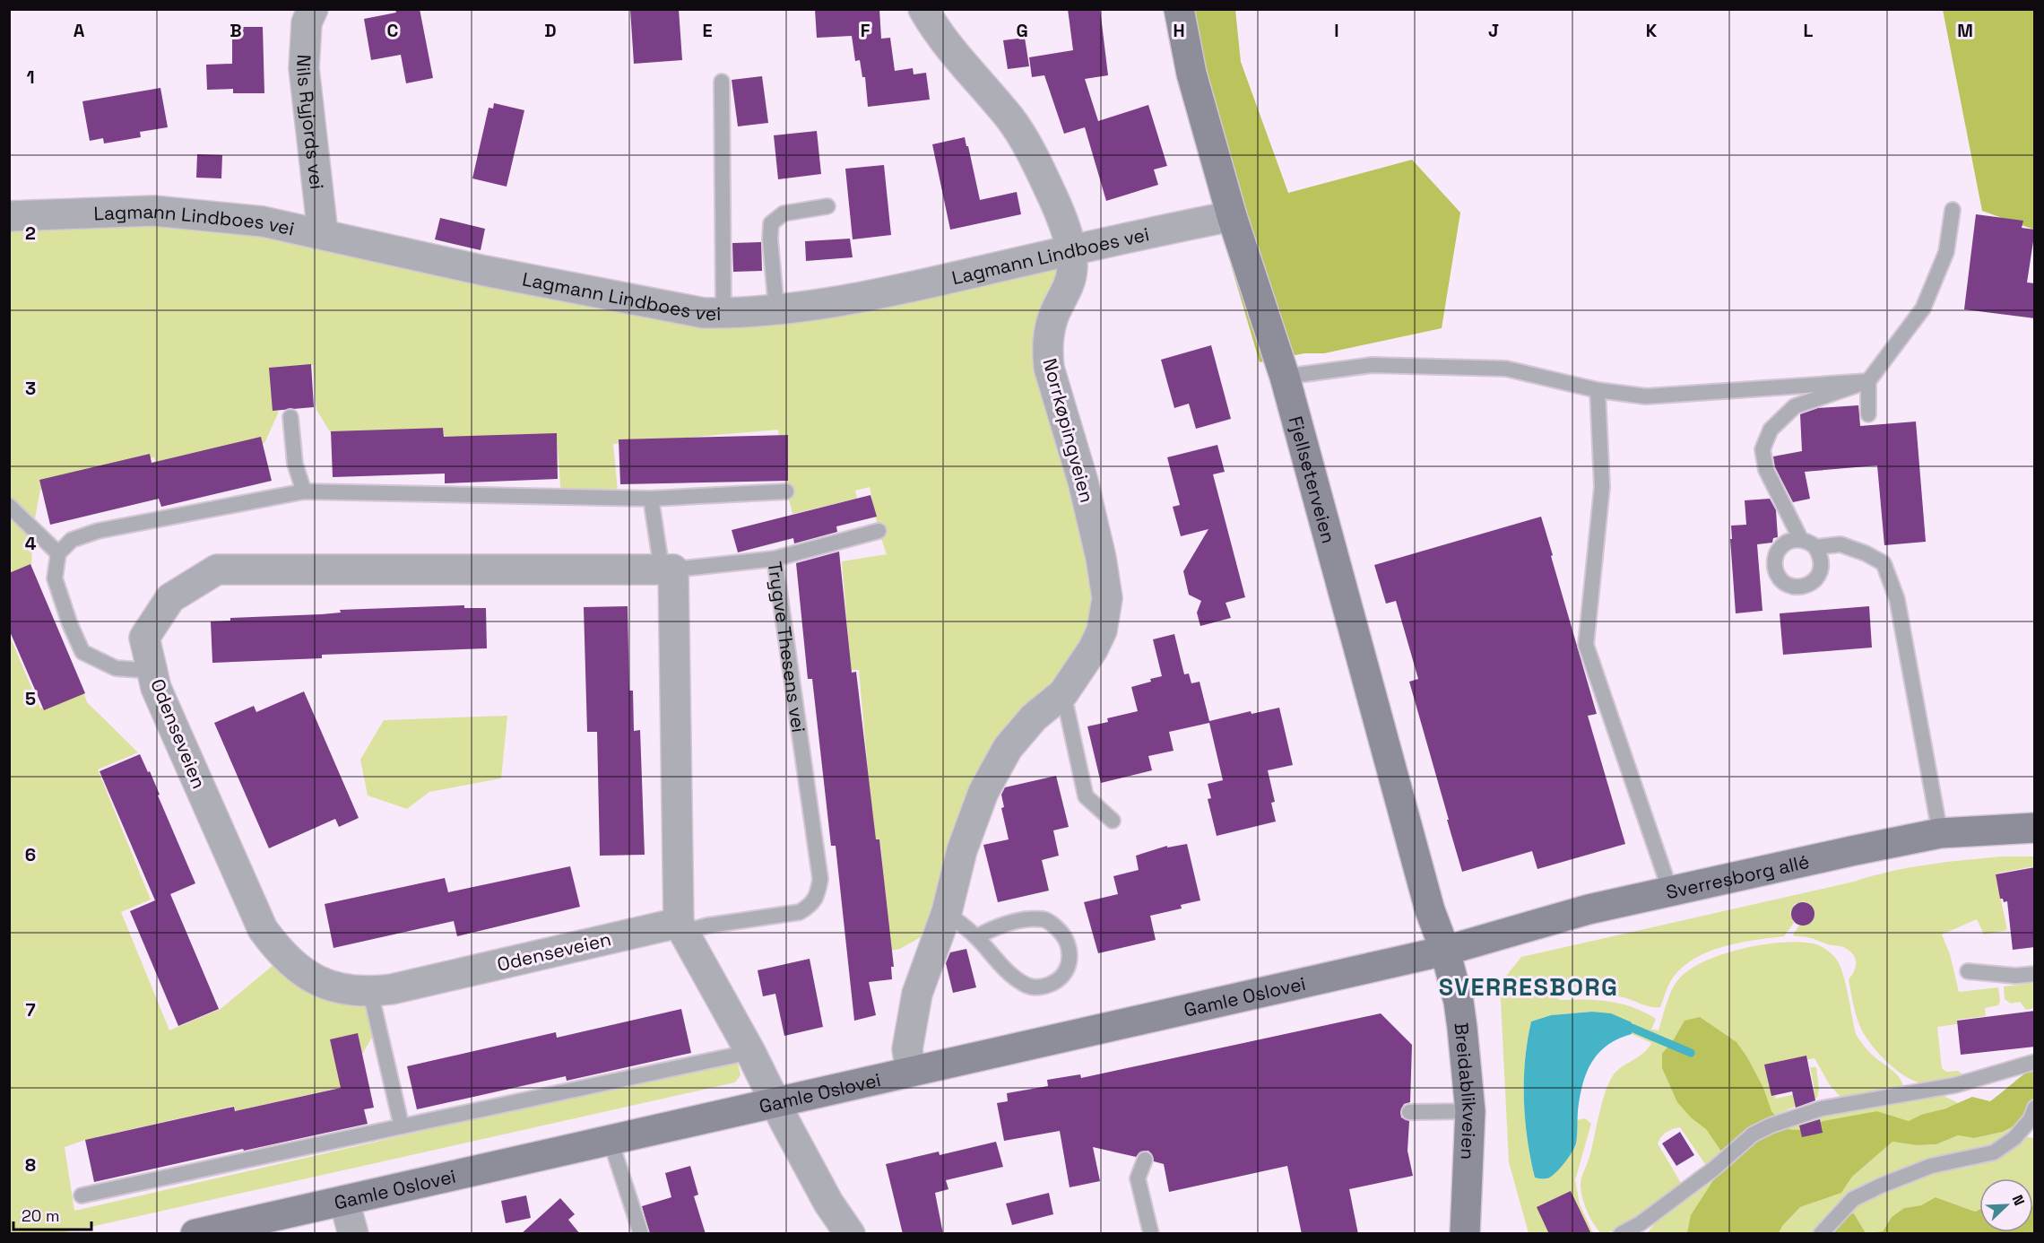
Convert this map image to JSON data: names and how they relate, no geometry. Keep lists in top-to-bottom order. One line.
{"streets":{"street":["Nils Ryjords vei","Lagmann Lindboes vei","Norrkøpingveien","Fjellseterveien","Odenseveien","Sverresborg allé","Gamle Oslovei","Breidablikveien"],"lane":["Trygve Thesens vei"]},"crossings":[["Nils Ryjords vei","Lagmann Lindboes vei"],["Lagmann Lindboes vei","Norrkøpingveien"],["Lagmann Lindboes vei","Fjellseterveien"],["Norrkøpingveien","Gamle Oslovei"],["Fjellseterveien","Sverresborg allé"],["Fjellseterveien","Gamle Oslovei"],["Fjellseterveien","Breidablikveien"],["Trygve Thesens vei","Odenseveien"],["Sverresborg allé","Gamle Oslovei"],["Sverresborg allé","Breidablikveien"],["Gamle Oslovei","Breidablikveien"]],"districts":["SVERRESBORG"],"scale_bar":"20 m","north":"top right","grid":{"columns":["A","B","C","D","E","F","G","H","I","J","K","L","M"],"rows":["1","2","3","4","5","6","7","8"]}}
